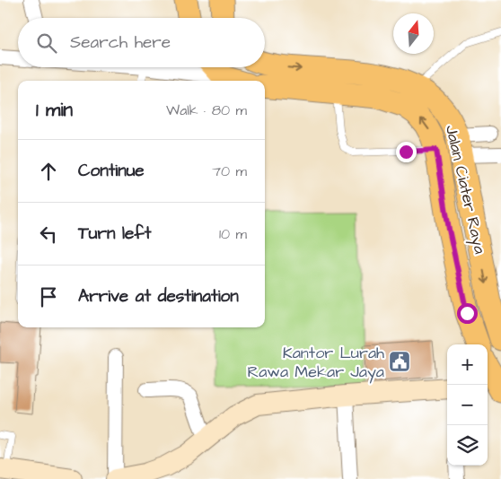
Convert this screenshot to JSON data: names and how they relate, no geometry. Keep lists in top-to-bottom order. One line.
{"streets":{"main road":["Jalan Ciater Raya"]},"places":{"public building":["Kantor Lurah Rawa Mekar Jaya"]},"north":"top","page":{"search":"Search here","heading":["1 min","Walk · 80 m"],"list":[["Continue","70 m"],["Turn left","10 m"],"Arrive at destination"],"map_buttons":["+","−"]}}
